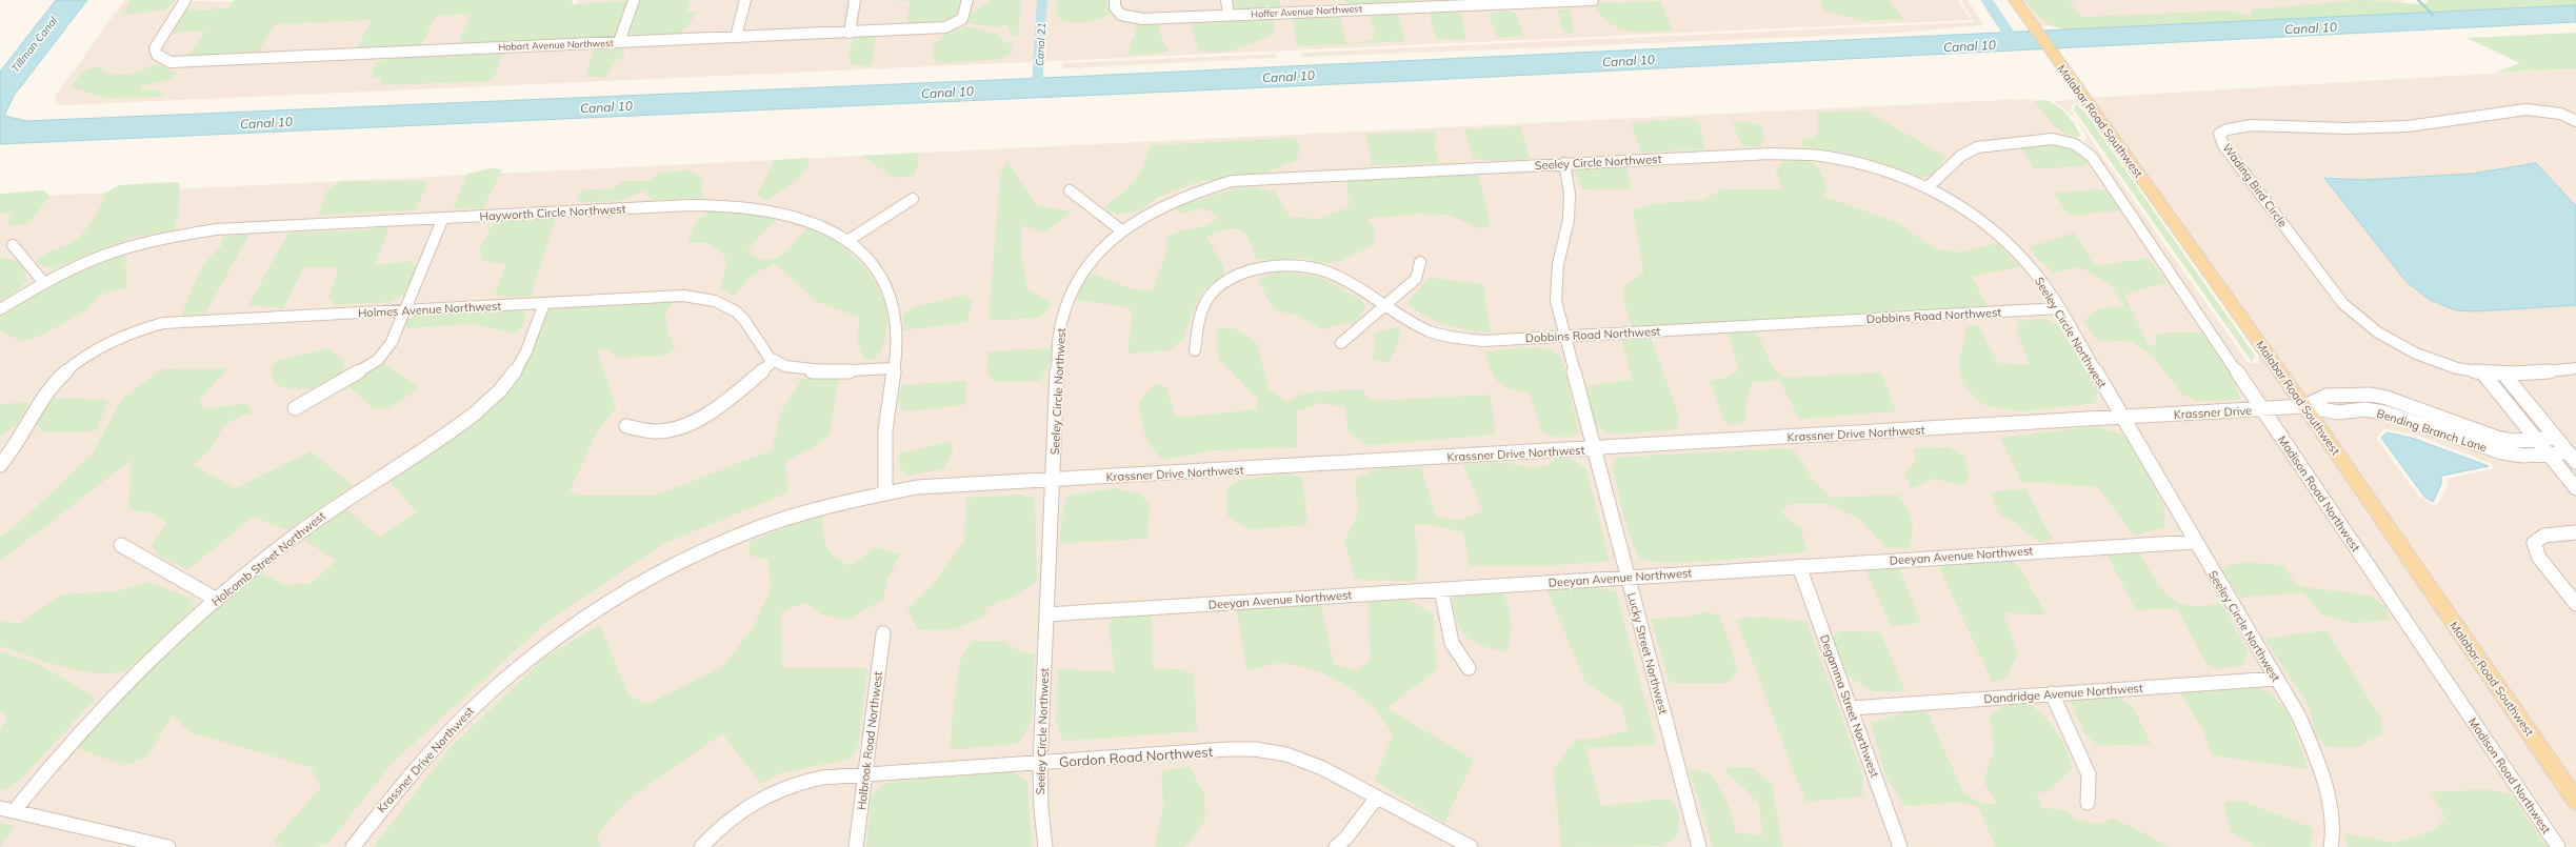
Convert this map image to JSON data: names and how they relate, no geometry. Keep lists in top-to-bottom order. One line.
{"streets":{"main road":["Malabar Road Southwest"],"street":["Hoffer Avenue Northwest","Hobart Avenue Northwest","Seeley Circle Northwest","Wading Bird Circle","Hayworth Circle Northwest","Holmes Avenue Northwest","Dobbins Road Northwest","Krassner Drive","Bending Branch Lane","Krassner Drive Northwest","Madison Road Northwest","Deeyan Avenue Northwest","Holcomb Street Northwest","Lucky Street Northwest","Dandridge Avenue Northwest","Degamma Street Northwest","Holbrook Road Northwest","Gordon Road Northwest"]},"crossings":[["Malabar Road Southwest","Krassner Drive"],["Malabar Road Southwest","Bending Branch Lane"],["Seeley Circle Northwest","Dobbins Road Northwest"],["Seeley Circle Northwest","Krassner Drive"],["Seeley Circle Northwest","Krassner Drive Northwest"],["Seeley Circle Northwest","Madison Road Northwest"],["Seeley Circle Northwest","Deeyan Avenue Northwest"],["Seeley Circle Northwest","Lucky Street Northwest"],["Seeley Circle Northwest","Dandridge Avenue Northwest"],["Seeley Circle Northwest","Gordon Road Northwest"],["Hayworth Circle Northwest","Krassner Drive Northwest"],["Holmes Avenue Northwest","Holcomb Street Northwest"],["Dobbins Road Northwest","Lucky Street Northwest"],["Krassner Drive","Bending Branch Lane"],["Krassner Drive","Krassner Drive Northwest"],["Krassner Drive","Madison Road Northwest"],["Krassner Drive Northwest","Lucky Street Northwest"],["Deeyan Avenue Northwest","Lucky Street Northwest"],["Deeyan Avenue Northwest","Degamma Street Northwest"],["Dandridge Avenue Northwest","Degamma Street Northwest"],["Holbrook Road Northwest","Gordon Road Northwest"]],"water":["Canal 10","Tillman Canal","Canal 21"]}
